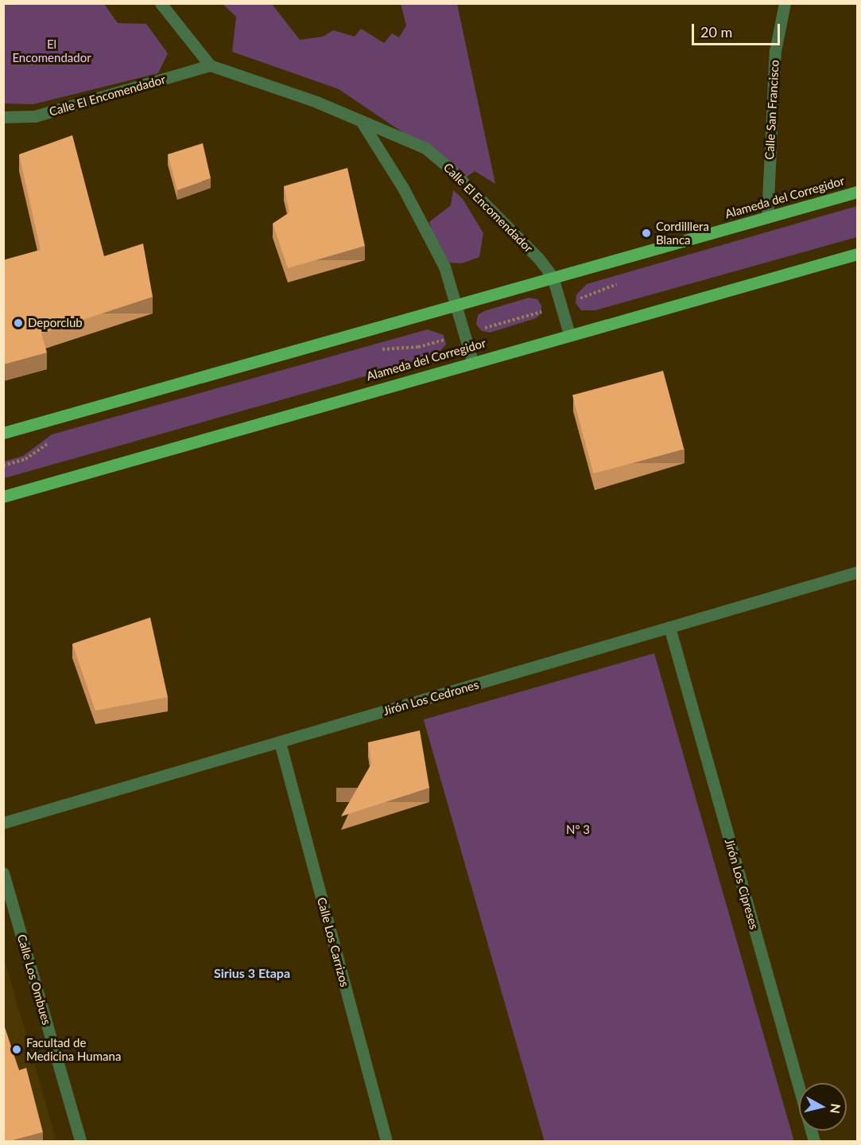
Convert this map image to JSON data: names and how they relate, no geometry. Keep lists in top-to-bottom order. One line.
{"streets":{"main road":["Alameda del Corregidor"],"street":["Calle El Encomendador","Calle San Francisco","Jirón Los Cedrones","Jirón Los Cipreses","Calle Los Carrizos","Calle Los Ombues"]},"crossings":[["Calle El Encomendador","Alameda del Corregidor"],["Calle San Francisco","Alameda del Corregidor"],["Jirón Los Cedrones","Jirón Los Cipreses"],["Jirón Los Cedrones","Calle Los Carrizos"]],"districts":["Sirius 3 Etapa"],"parks":["El Encomendador","Nº 3"],"places":["Cordilllera Blanca","Deporclub","Facultad de Medicina Humana"],"scale_bar":"20 m","north":"right"}
